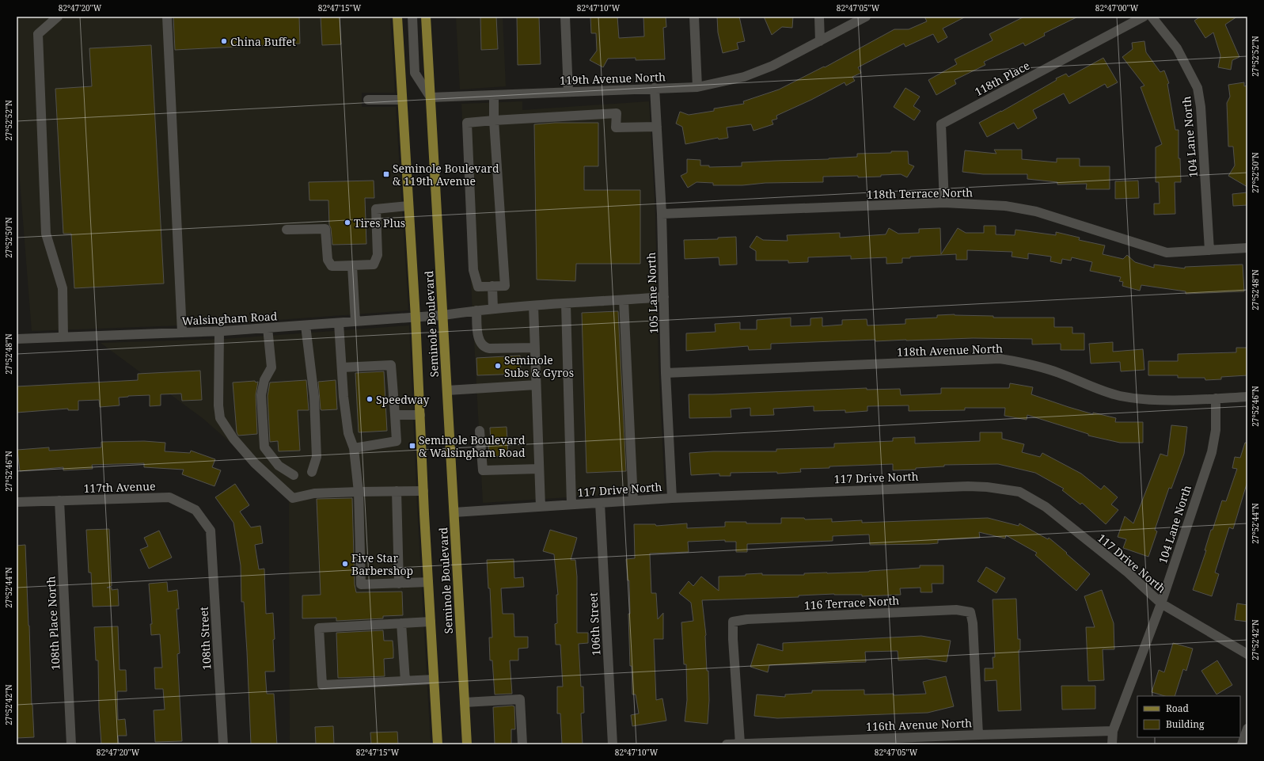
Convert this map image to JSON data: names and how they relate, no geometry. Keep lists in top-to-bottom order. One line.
{"streets":{"main road":["Seminole Boulevard"],"street":["119th Avenue North","118th Place","104 Lane North","118th Terrace North","105 Lane North","Walsingham Road","118th Avenue North","117 Drive North","117th Avenue","116 Terrace North","108th Place North","106th Street","108th Street","116th Avenue North"]},"crossings":[["119th Avenue North","105 Lane North"],["119th Avenue North","Seminole Boulevard"],["118th Place","118th Terrace North"],["104 Lane North","118th Terrace North"],["104 Lane North","118th Avenue North"],["104 Lane North","117 Drive North"],["104 Lane North","116th Avenue North"],["118th Terrace North","105 Lane North"],["105 Lane North","Walsingham Road"],["105 Lane North","118th Avenue North"],["105 Lane North","117 Drive North"],["Walsingham Road","Seminole Boulevard"],["Seminole Boulevard","117 Drive North"],["117 Drive North","106th Street"],["117th Avenue","108th Place North"],["117th Avenue","108th Street"],["116 Terrace North","116th Avenue North"]],"places":{"other":["China Buffet","Tires Plus","Seminole Subs & Gyros","Speedway","Five Star Barbershop"],"transit":["Seminole Boulevard & 119th Avenue","Seminole Boulevard & Walsingham Road"]},"legend":["Road","Building"],"coordinates":["82°47'20\"W","82°47'15\"W","82°47'10\"W","82°47'05\"W","82°47'00\"W","27°52'52\"N","27°52'50\"N","27°52'48\"N","27°52'46\"N","27°52'44\"N","27°52'42\"N"]}
